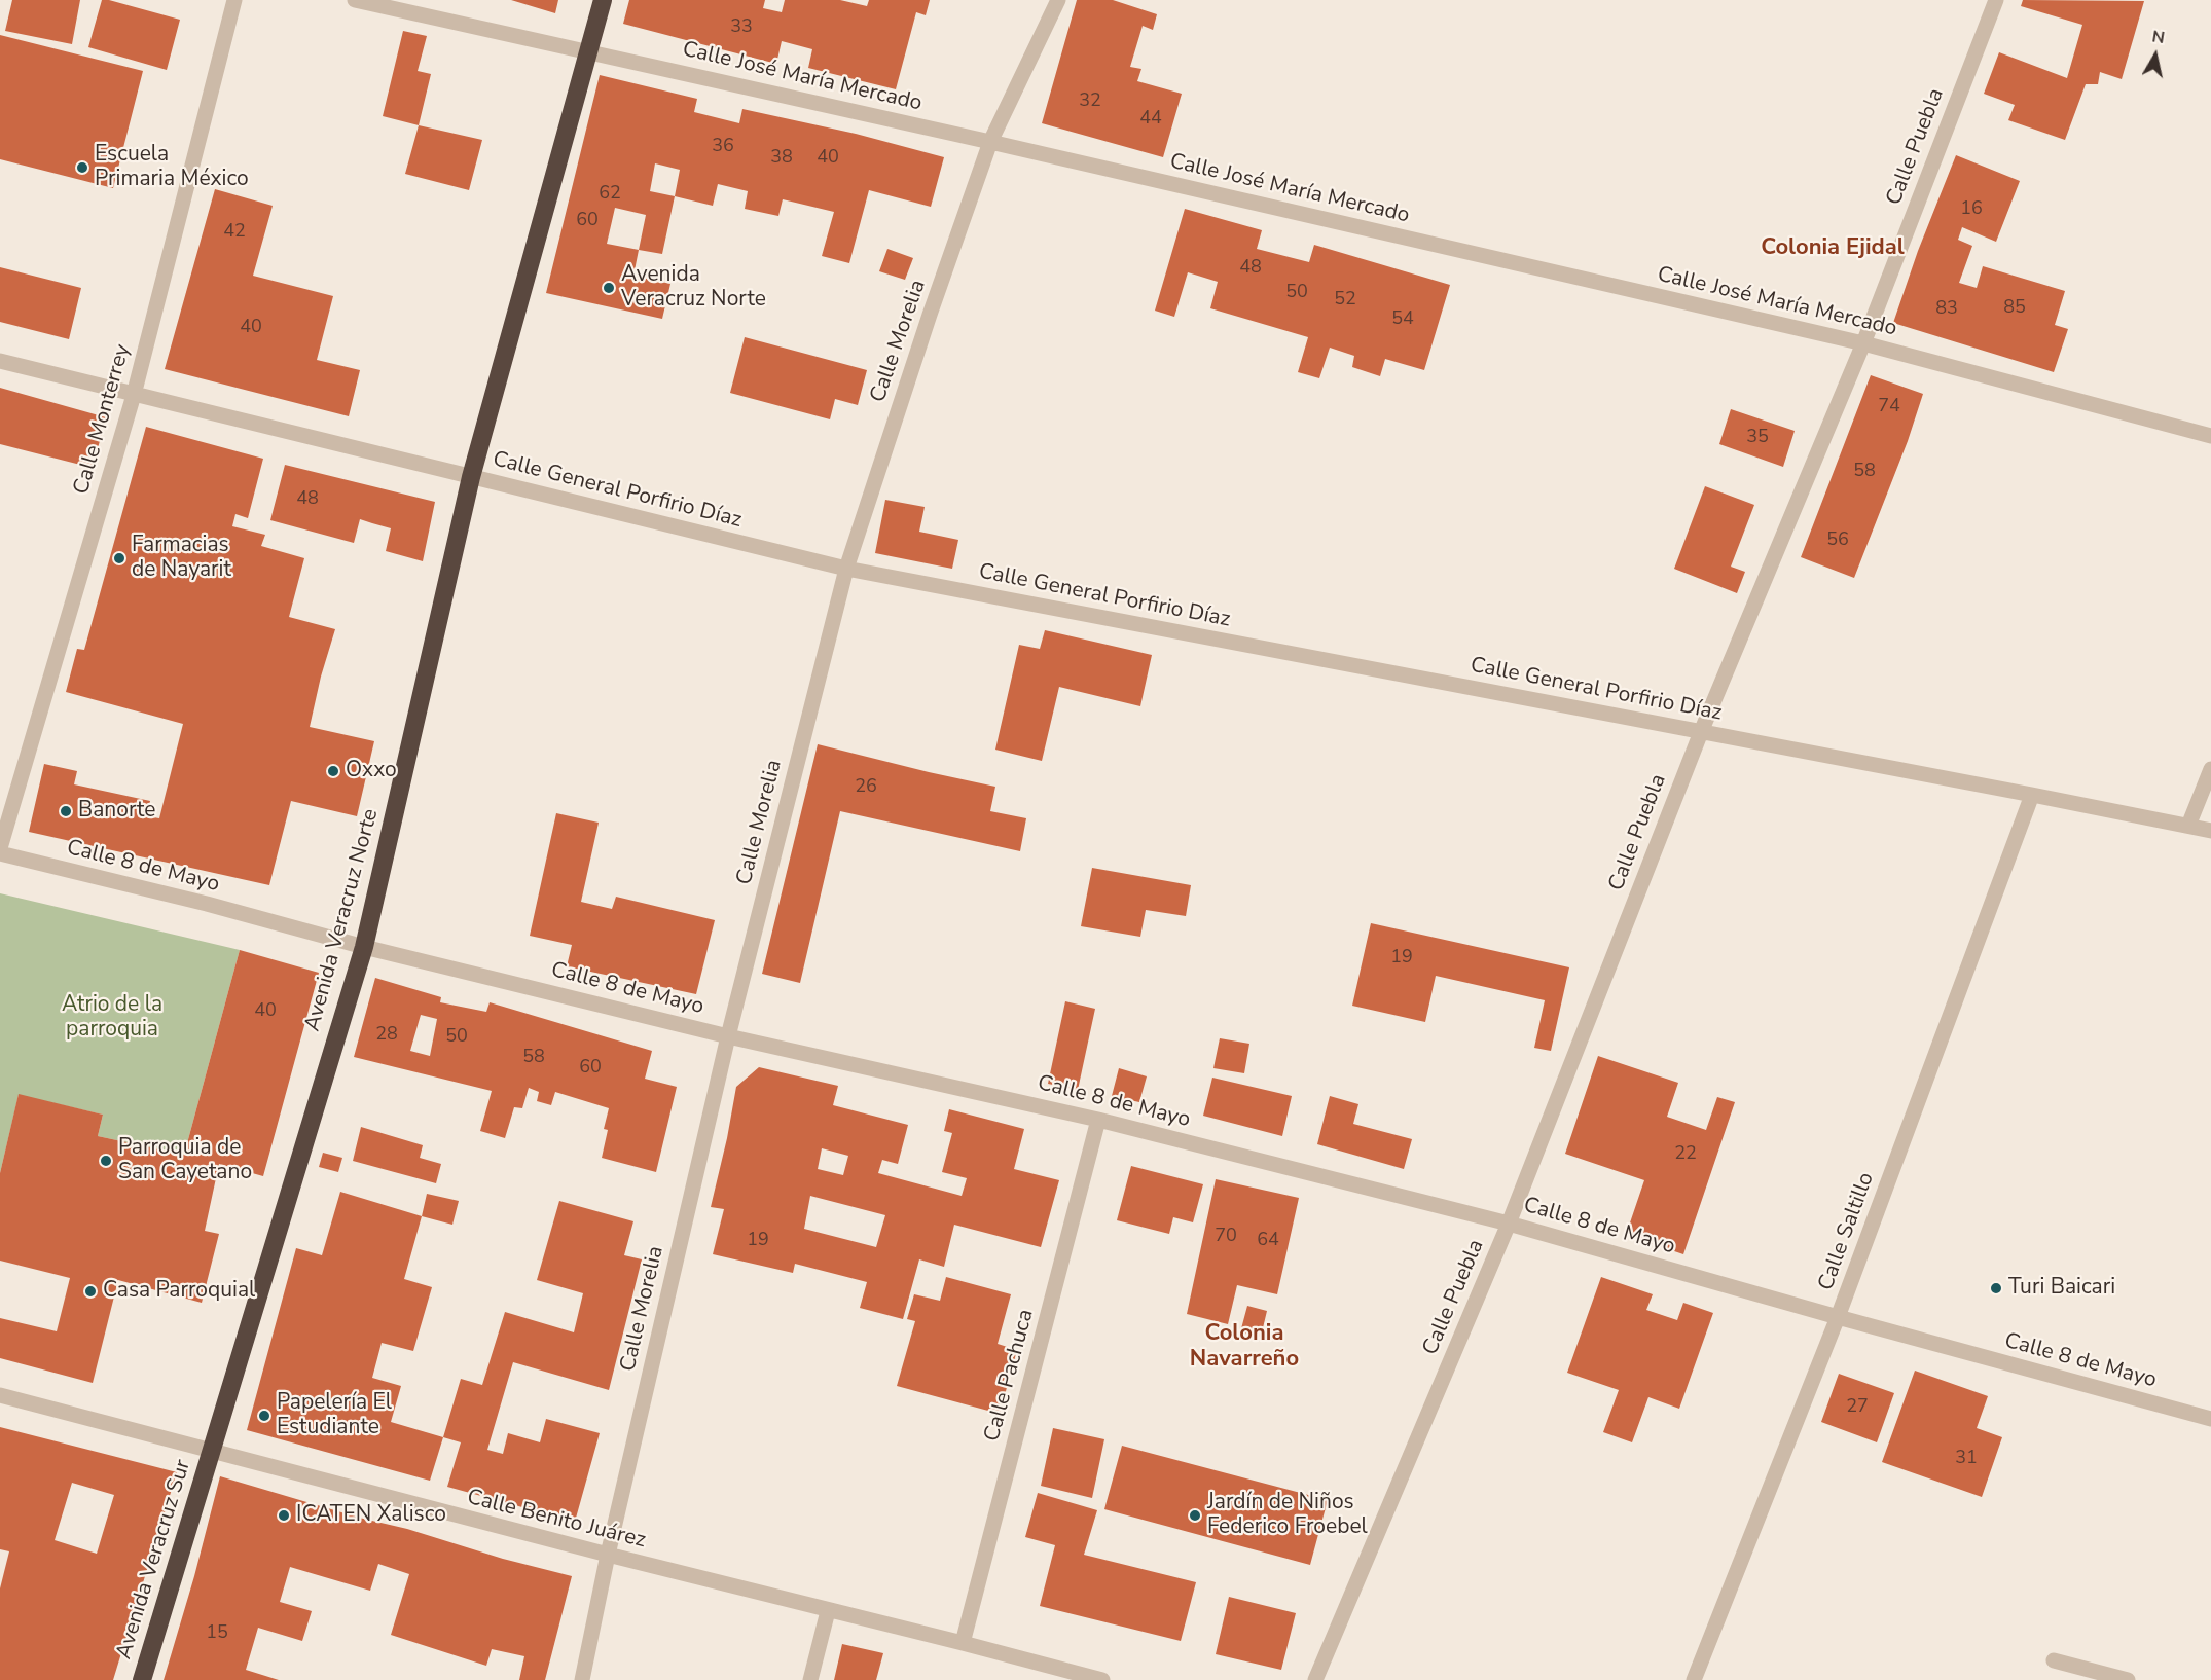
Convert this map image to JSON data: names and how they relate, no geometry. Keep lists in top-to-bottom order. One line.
{"streets":{"highway":["Avenida Veracruz Norte","Avenida Veracruz Sur"],"street":["Calle José María Mercado","Calle Puebla","Calle Morelia","Calle Monterrey","Calle General Porfirio Díaz","Calle 8 de Mayo","Calle Saltillo","Calle Pachuca","Calle Benito Juárez"]},"crossings":[["Calle José María Mercado","Calle Puebla"],["Calle José María Mercado","Calle Morelia"],["Calle José María Mercado","Avenida Veracruz Norte"],["Calle Puebla","Calle General Porfirio Díaz"],["Calle Puebla","Calle 8 de Mayo"],["Calle Morelia","Calle General Porfirio Díaz"],["Calle Morelia","Calle 8 de Mayo"],["Calle Morelia","Calle Benito Juárez"],["Calle Monterrey","Calle General Porfirio Díaz"],["Calle General Porfirio Díaz","Avenida Veracruz Norte"],["Calle General Porfirio Díaz","Calle Saltillo"],["Calle 8 de Mayo","Avenida Veracruz Norte"],["Calle 8 de Mayo","Calle Saltillo"],["Calle 8 de Mayo","Calle Pachuca"],["Avenida Veracruz Norte","Calle Benito Juárez"],["Avenida Veracruz Norte","Avenida Veracruz Sur"],["Calle Pachuca","Calle Benito Juárez"],["Calle Benito Juárez","Avenida Veracruz Sur"]],"districts":["Colonia Ejidal","Colonia Navarreño"],"parks":["Atrio de la parroquia"],"places":["Escuela Primaria México","Avenida Veracruz Norte","Farmacias de Nayarit","Oxxo","Banorte","Parroquia de San Cayetano","Turi Baicari","Casa Parroquial","Papelería El Estudiante","ICATEN Xalisco","Jardín de Niños Federico Froebel"],"house_numbers":["33","32","44","36","38","40","62","16","60","42","48","50","52","85","83","54","40","74","35","58","48","56","26","19","40","28","50","58","60","22","70","19","64","27","31","15"],"north":"top"}
